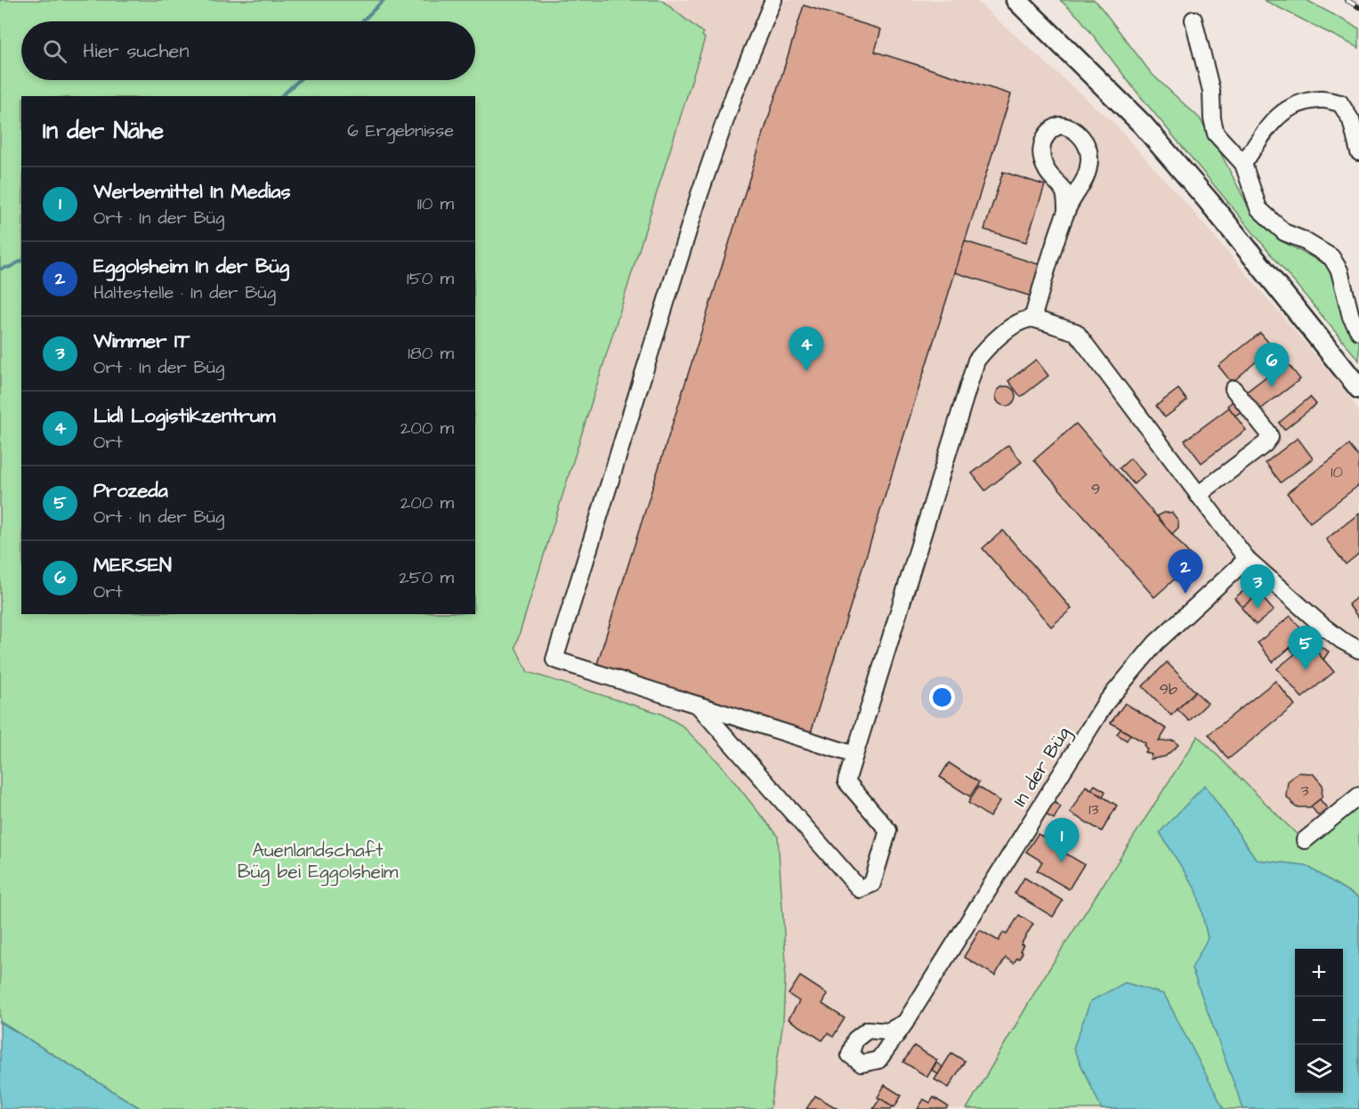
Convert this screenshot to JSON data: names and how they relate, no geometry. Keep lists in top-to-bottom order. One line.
{"streets":{"street":["In der Büg"]},"parks":["Auenlandschaft Büg bei Eggolsheim"],"house_numbers":["10","9","9b","3","13"],"page":{"search":"Hier suchen","heading":["In der Nähe","6 Ergebnisse"],"list":[{"mark":"1","name":"Werbemittel In Medias","note":"Ort · In der Büg","value":"110 m"},{"mark":"2","name":"Eggolsheim In der Büg","note":"Haltestelle · In der Büg","value":"150 m"},{"mark":"3","name":"Wimmer IT","note":"Ort · In der Büg","value":"180 m"},{"mark":"4","name":"Lidl Logistikzentrum","note":"Ort","value":"200 m"},{"mark":"5","name":"Prozeda","note":"Ort · In der Büg","value":"200 m"},{"mark":"6","name":"MERSEN","note":"Ort","value":"250 m"}],"pins":["4","6","2","3","5","1"],"map_buttons":["+","−"]}}
